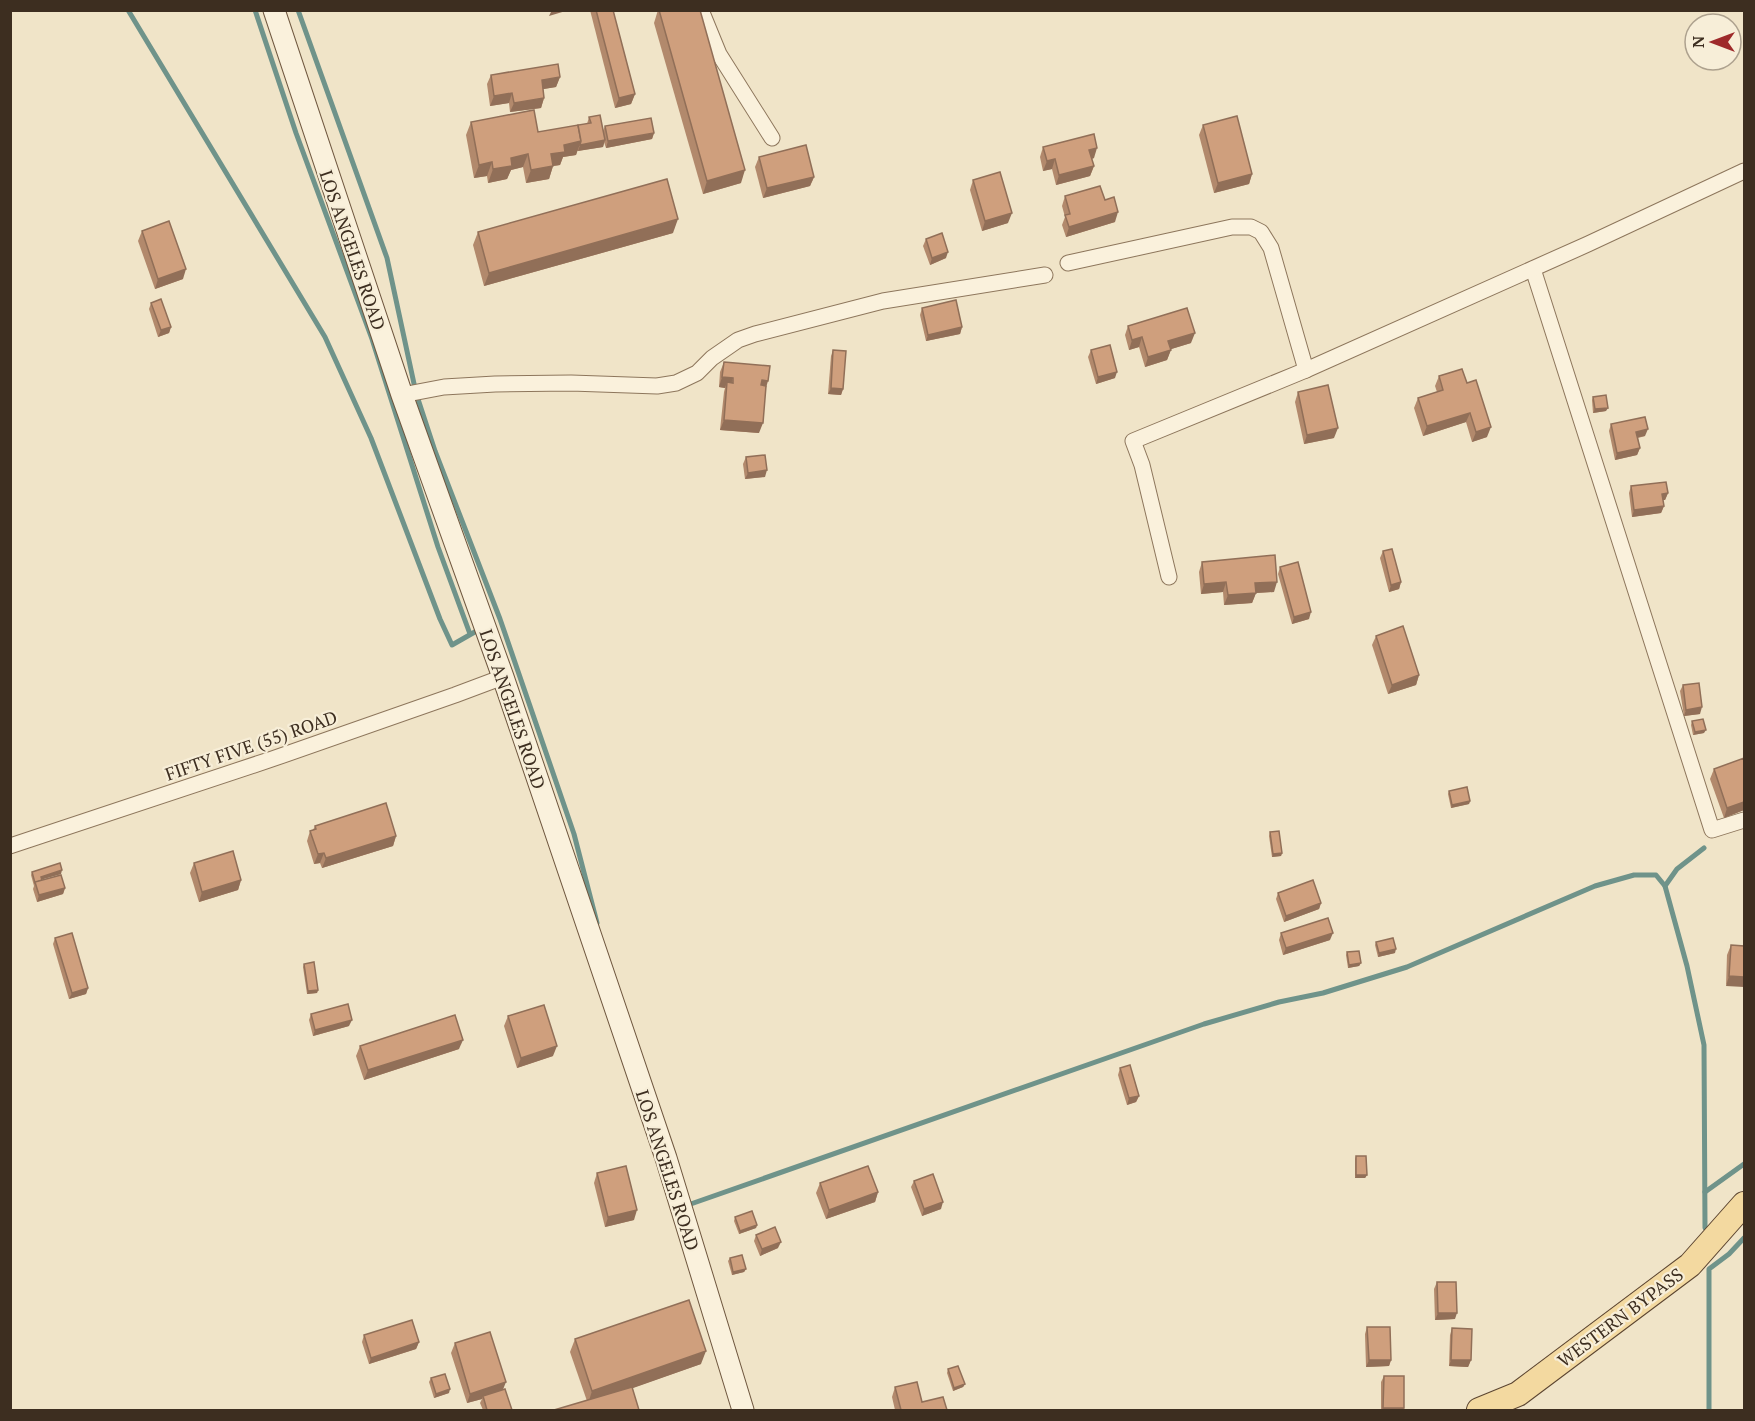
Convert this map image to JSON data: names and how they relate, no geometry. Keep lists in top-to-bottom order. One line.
{"streets":{"main road":["LOS ANGELES ROAD","WESTERN BYPASS"],"street":["FIFTY FIVE (55) ROAD"]},"crossings":[["LOS ANGELES ROAD","FIFTY FIVE (55) ROAD"]],"north":"left"}
